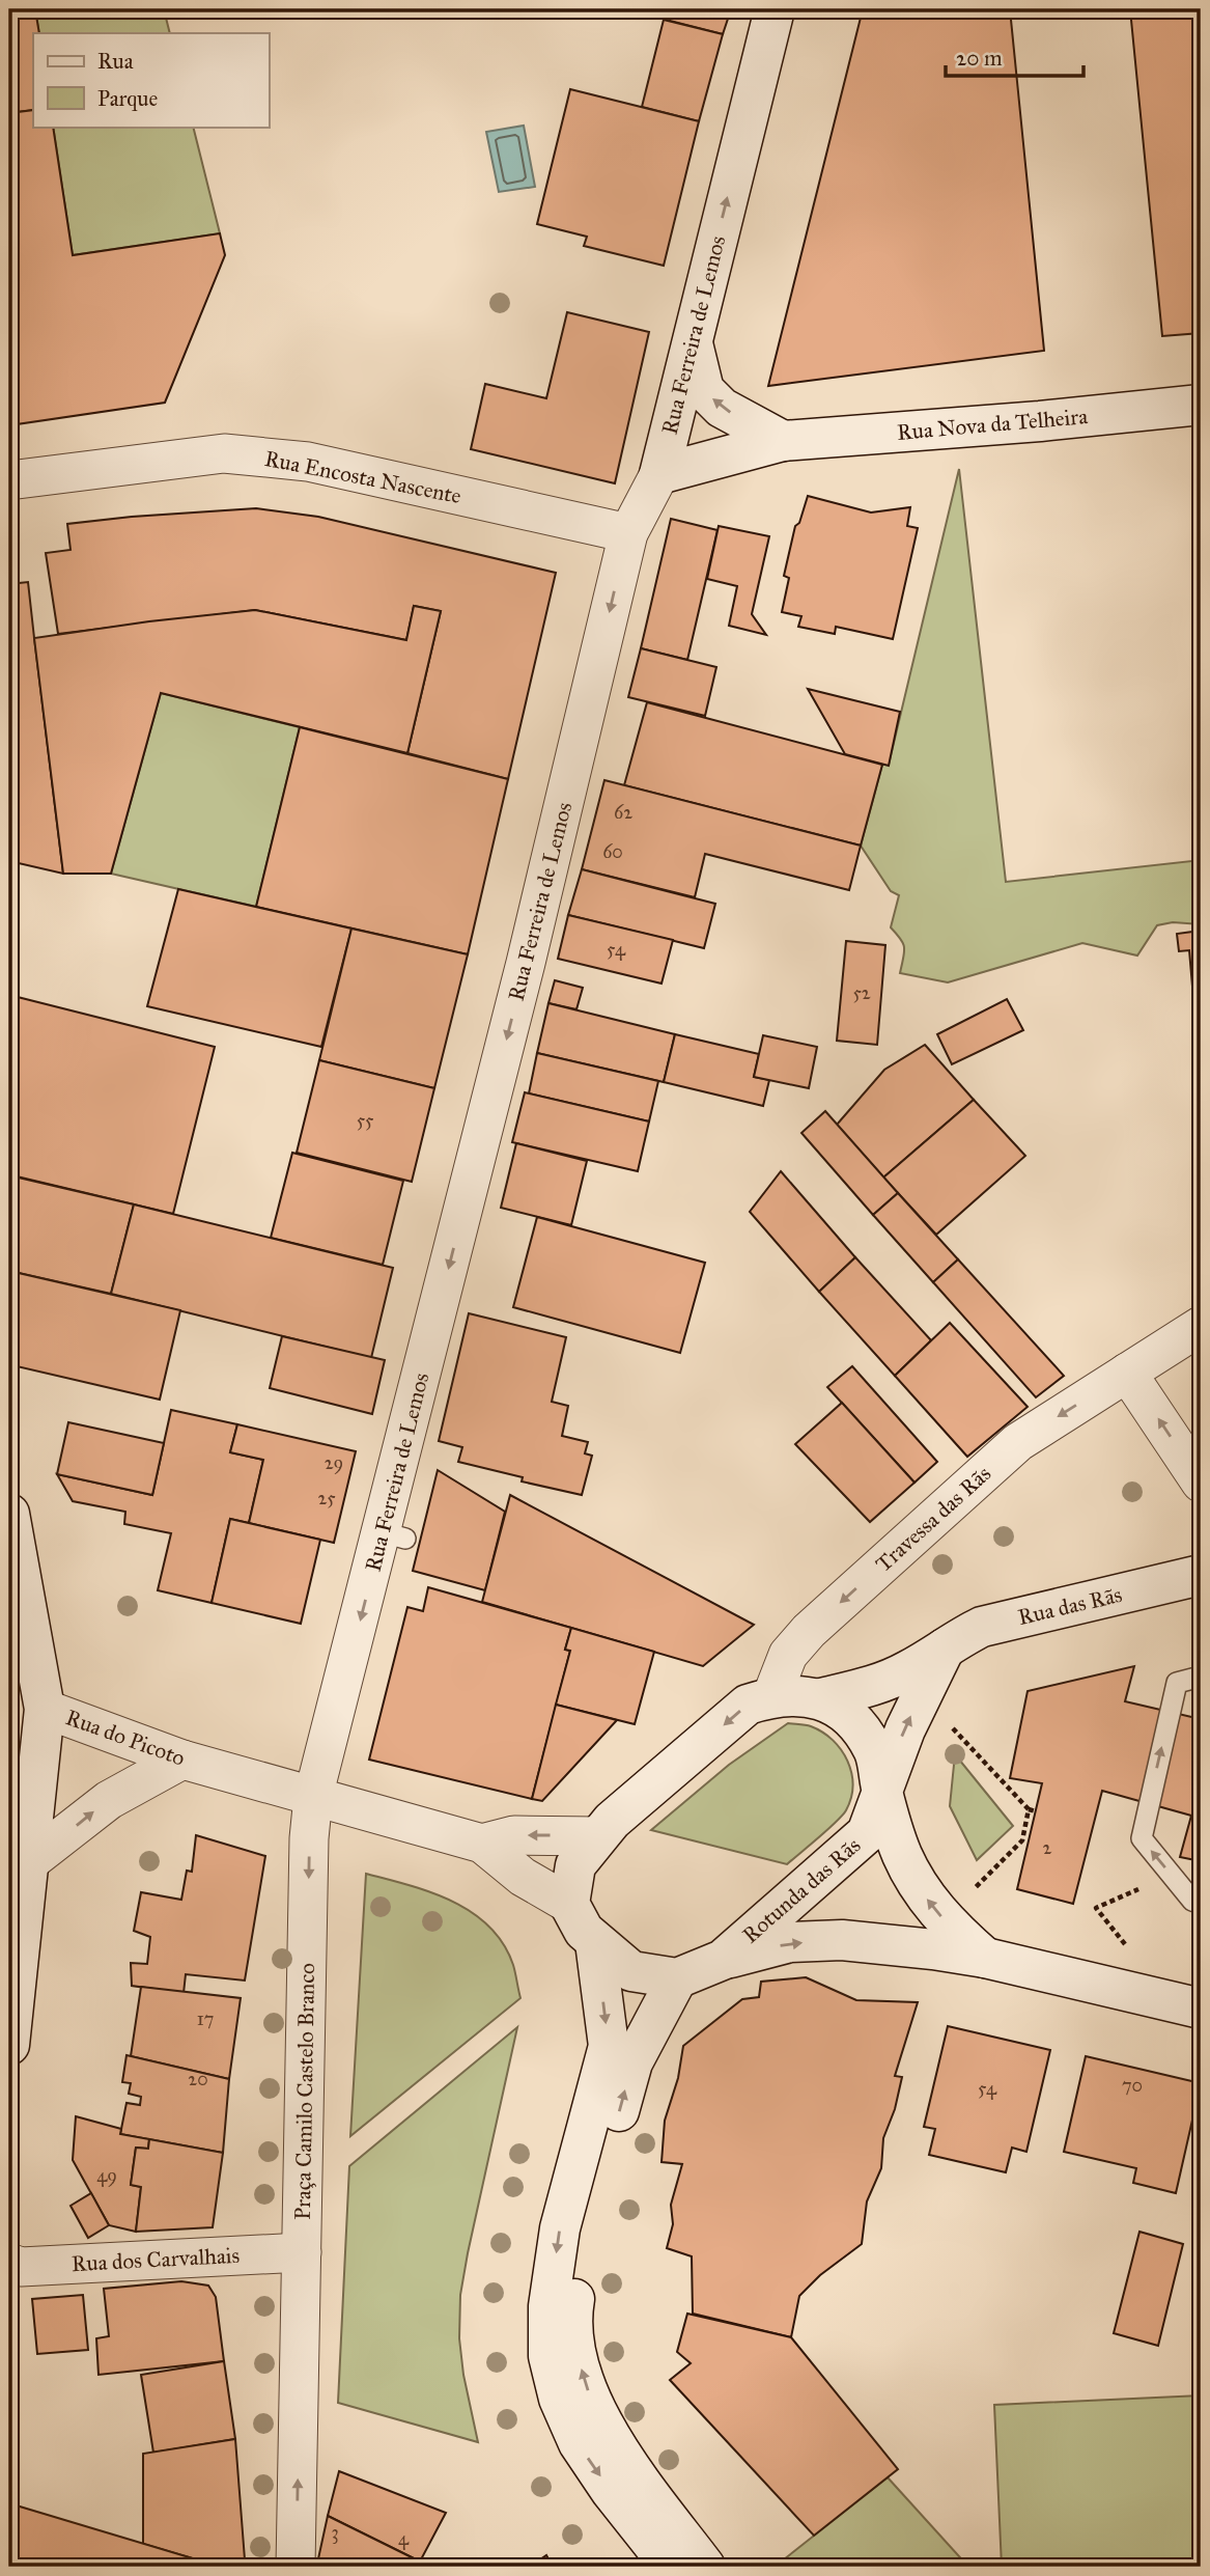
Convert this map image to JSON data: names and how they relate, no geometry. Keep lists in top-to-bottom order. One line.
{"streets":{"main road":["Rua Ferreira de Lemos","Rua Nova da Telheira","Rua das Rãs","Rua do Picoto","Rotunda das Rãs"],"street":["Rua Encosta Nascente","Travessa das Rãs","Praça Camilo Castelo Branco","Rua dos Carvalhais"]},"crossings":[["Rua Ferreira de Lemos","Rua Nova da Telheira"],["Rua Ferreira de Lemos","Rua Encosta Nascente"],["Rua Ferreira de Lemos","Rua do Picoto"],["Rua Ferreira de Lemos","Praça Camilo Castelo Branco"],["Rua do Picoto","Praça Camilo Castelo Branco"],["Praça Camilo Castelo Branco","Rua dos Carvalhais"]],"one_way":["Travessa das Rãs"],"house_numbers":["62","60","54","52","55","29","25","2","17","20","70","54","49","3","4"],"legend":["Rua","Parque"],"scale_bar":"20 m"}
